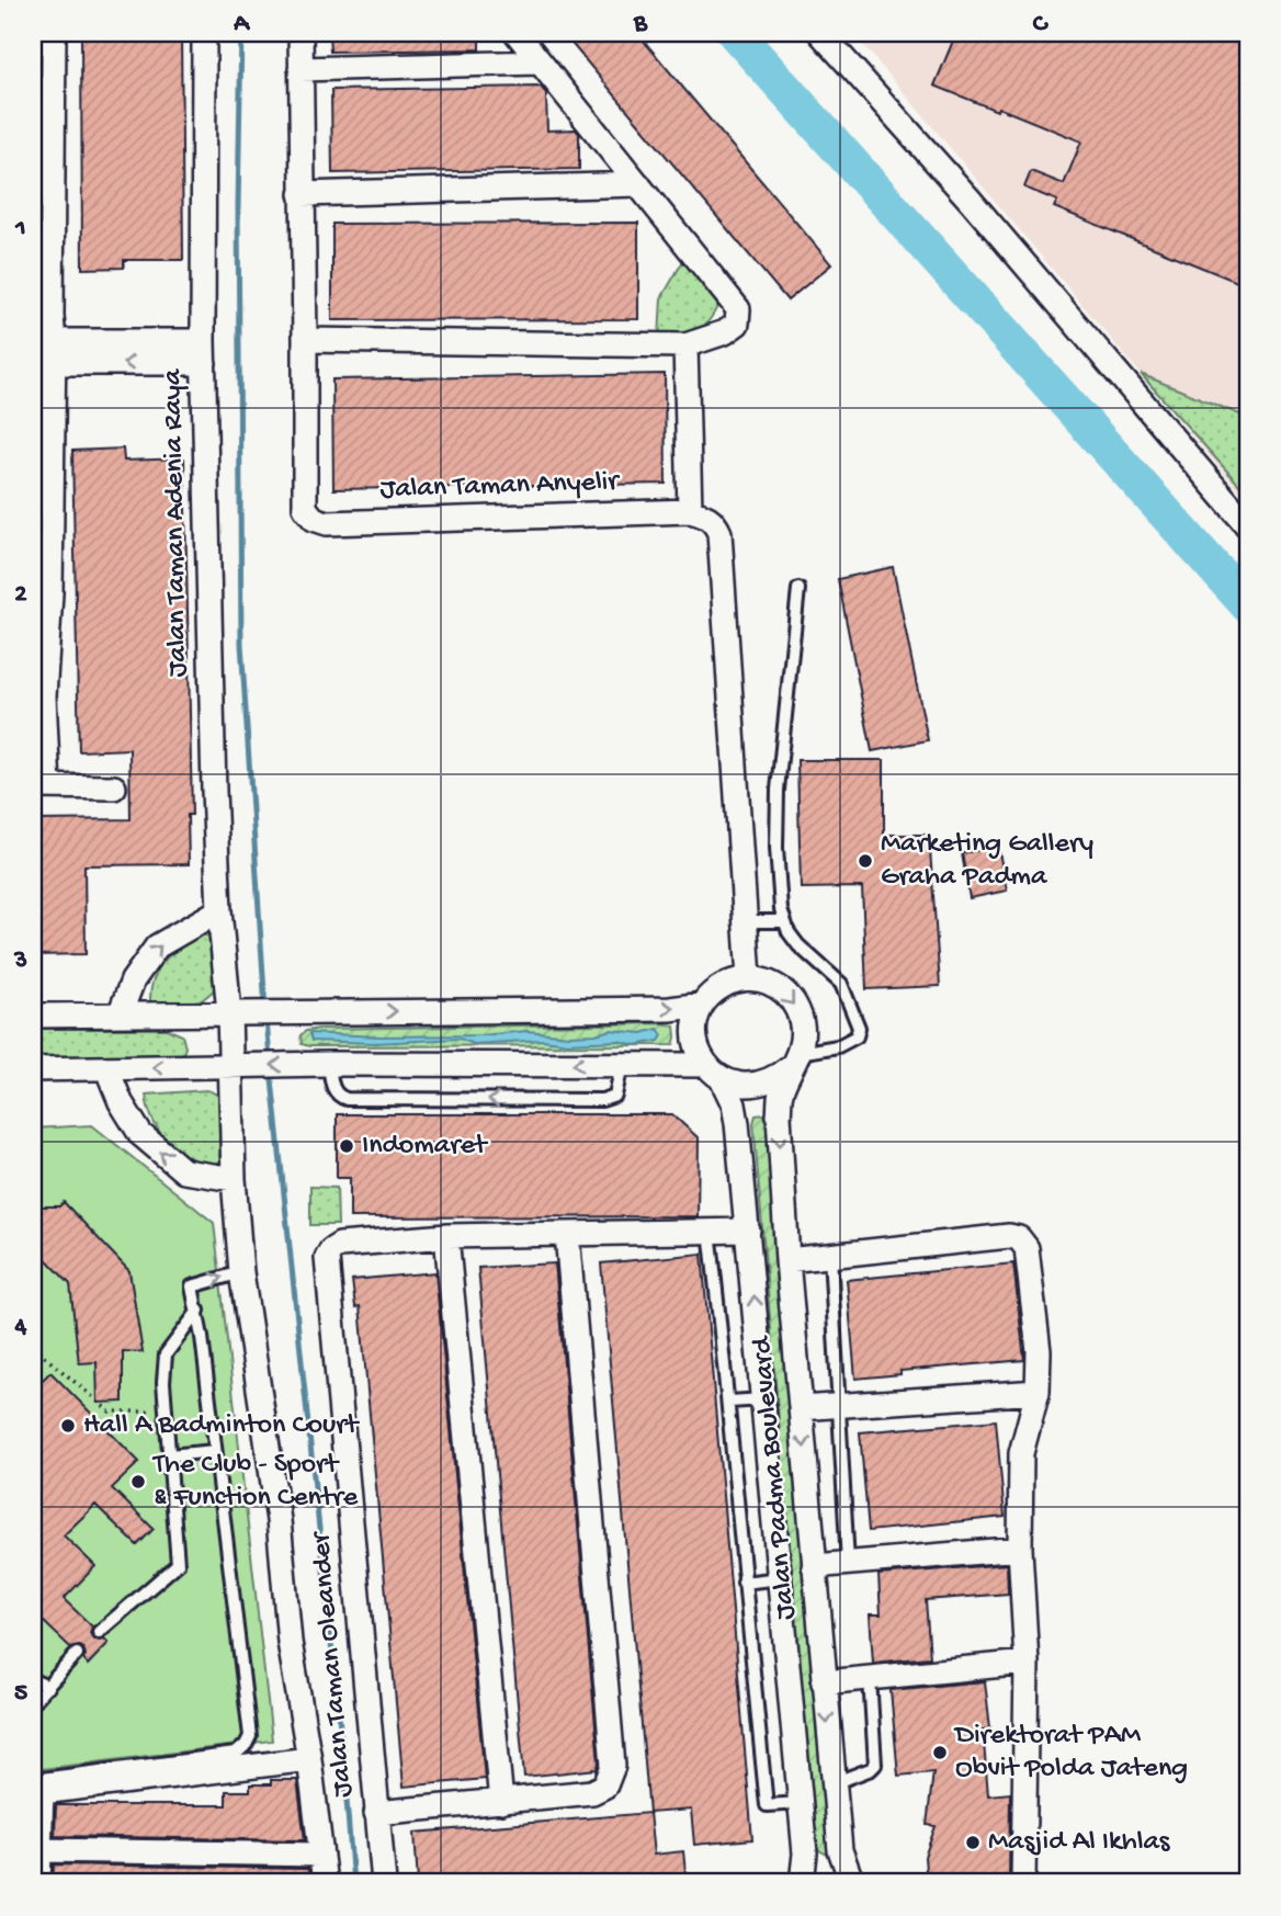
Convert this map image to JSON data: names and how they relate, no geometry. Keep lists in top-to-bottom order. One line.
{"streets":{"street":["Jalan Taman Anyelir","Jalan Taman Adenia Raya","Jalan Padma Boulevard","Jalan Taman Oleander"]},"places":["Marketing Gallery Graha Padma","Indomaret","Hall A Badminton Court","The Club - Sport & Function Centre","Direktorat PAM Obvit Polda Jateng","Masjid Al Ikhlas"],"grid":{"columns":["A","B","C"],"rows":["1","2","3","4","5"]}}
